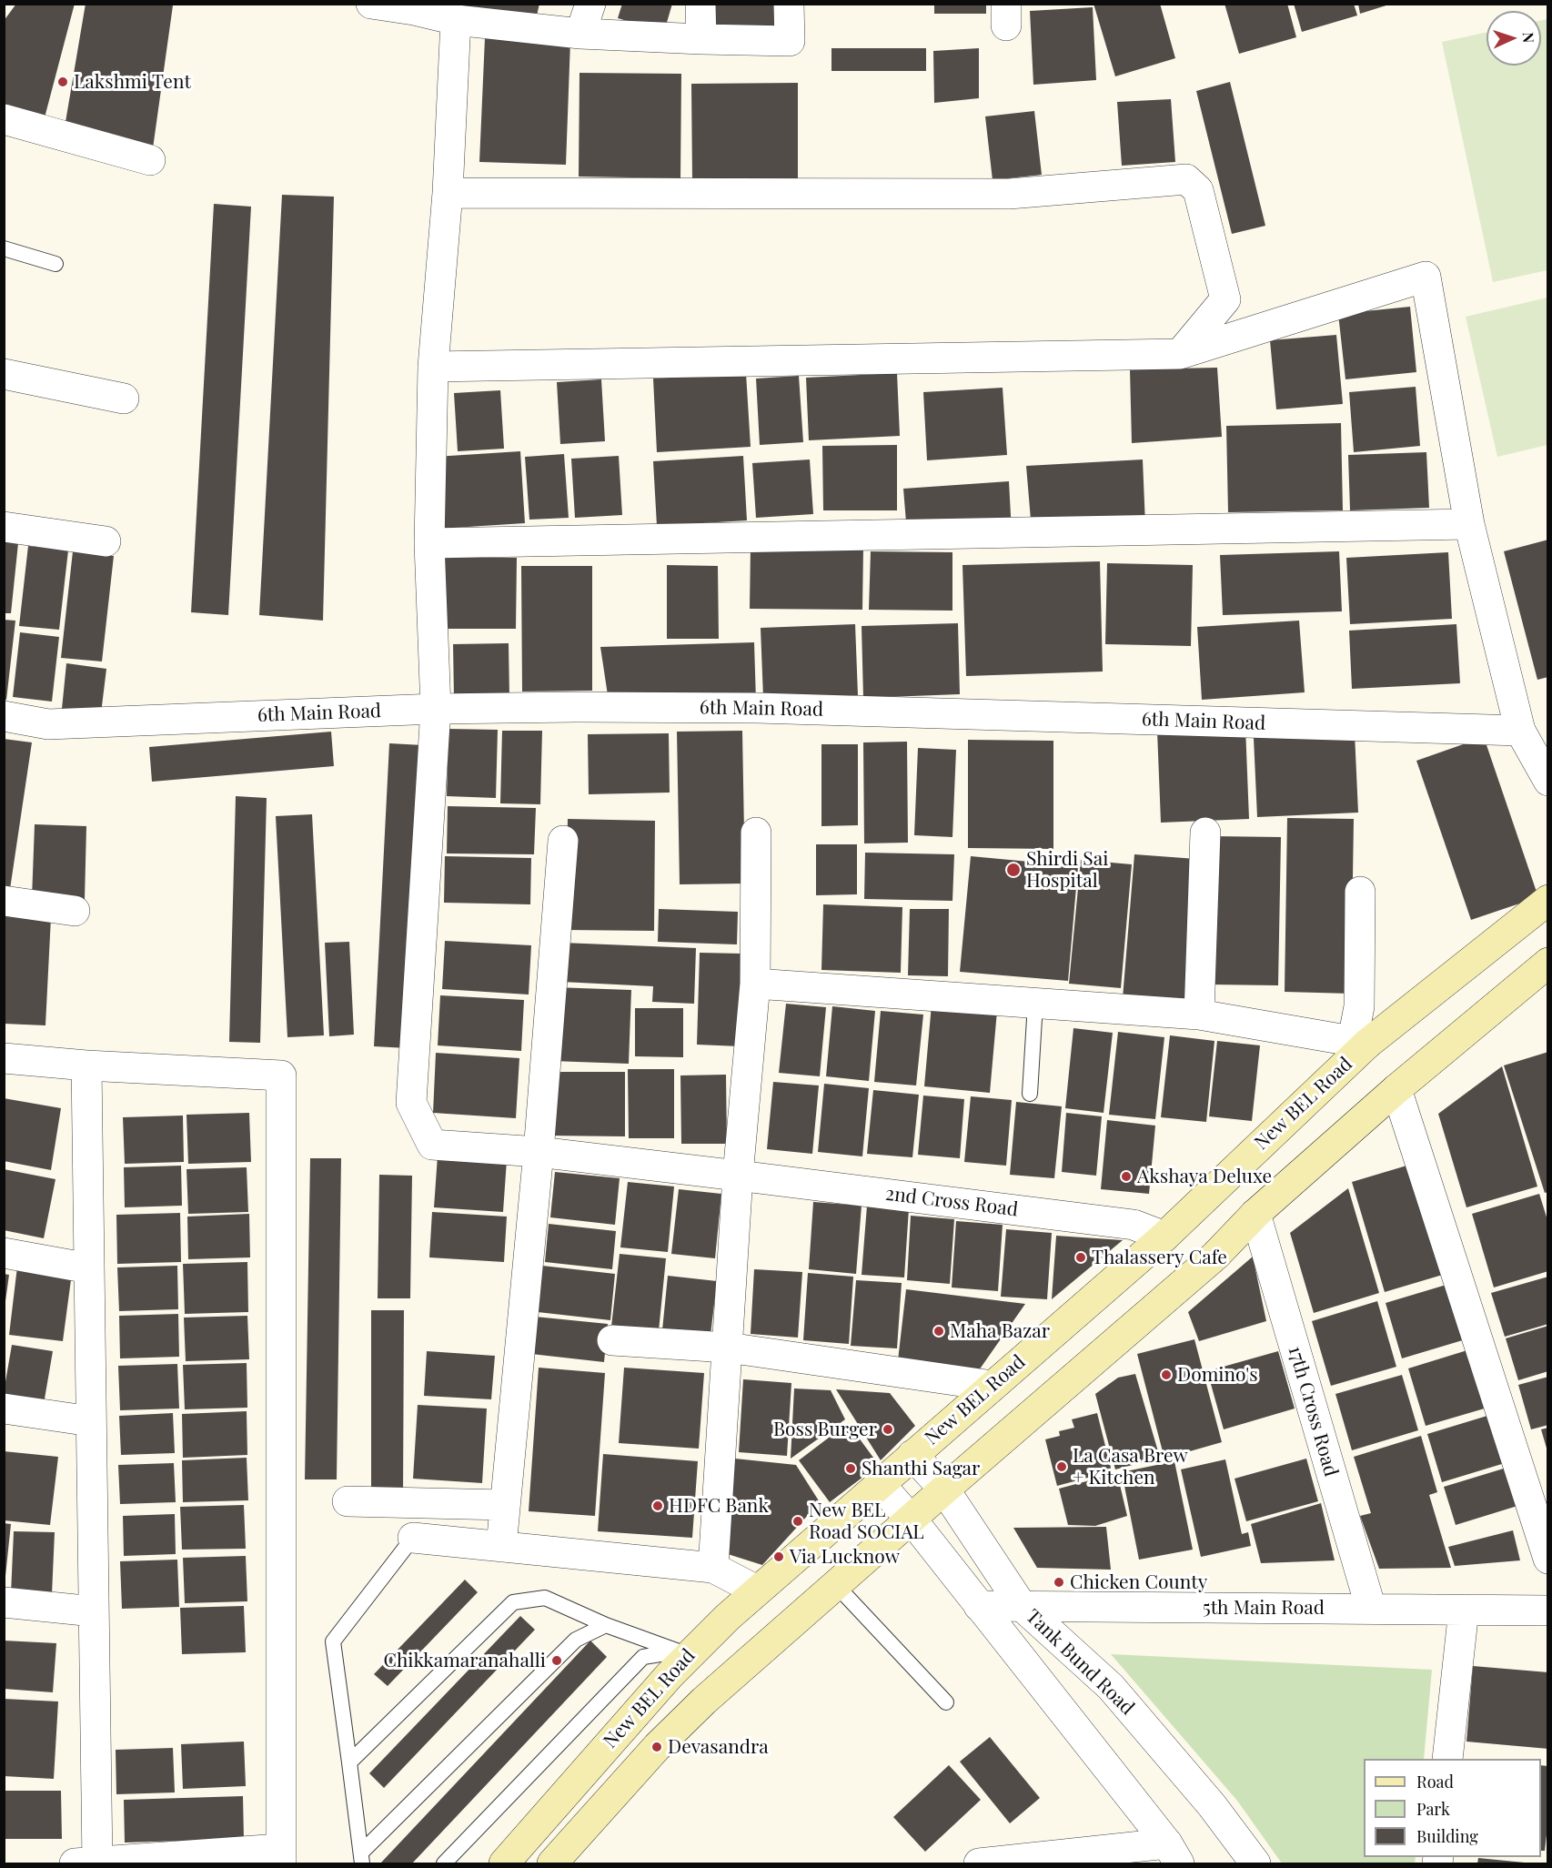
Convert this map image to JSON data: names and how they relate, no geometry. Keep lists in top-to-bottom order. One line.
{"streets":{"main road":["New BEL Road"],"street":["6th Main Road","2nd Cross Road","17th Cross Road","5th Main Road","Tank Bund Road"]},"crossings":[["6th Main Road","2nd Cross Road"],["New BEL Road","2nd Cross Road"],["New BEL Road","17th Cross Road"],["New BEL Road","Tank Bund Road"],["17th Cross Road","5th Main Road"],["5th Main Road","Tank Bund Road"]],"places":["Lakshmi Tent","Shirdi Sai Hospital","Akshaya Deluxe","Thalassery Cafe","Maha Bazar","Domino's","Boss Burger","La Casa Brew + Kitchen","Shanthi Sagar","HDFC Bank","New BEL Road SOCIAL","Via Lucknow","Chicken County","Chikkamaranahalli","Devasandra"],"legend":["Road","Park","Building"],"north":"right"}
